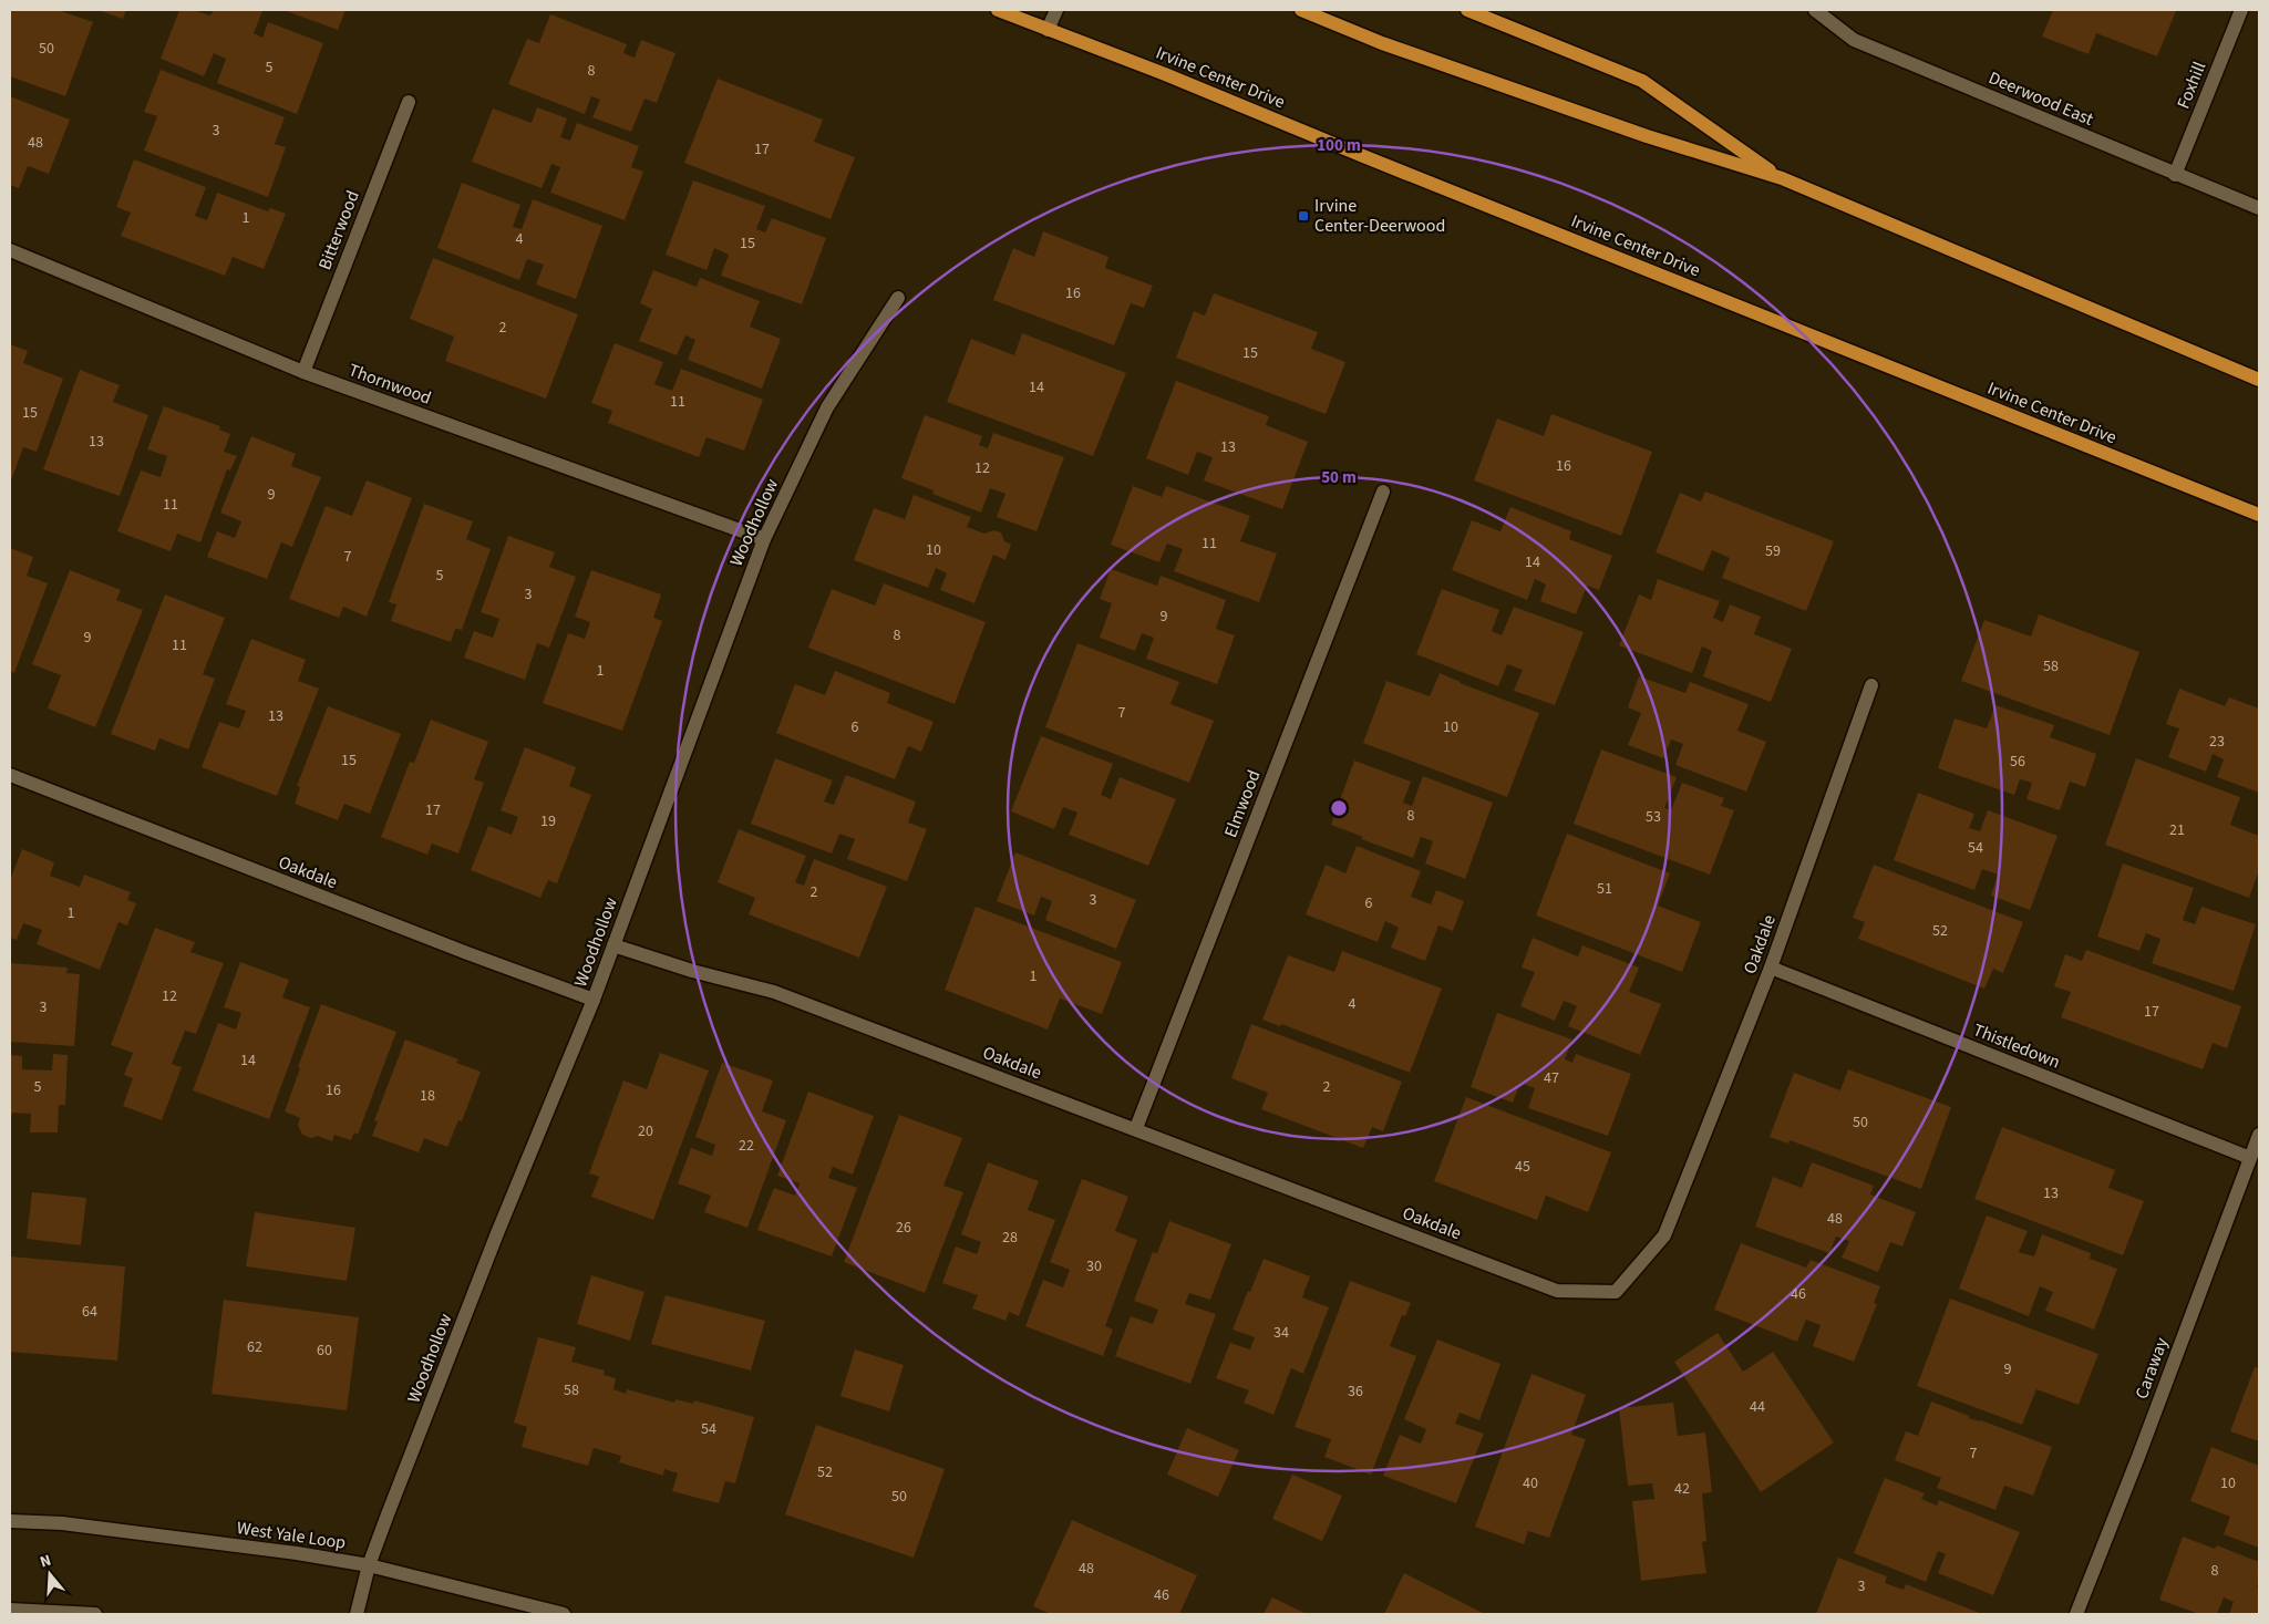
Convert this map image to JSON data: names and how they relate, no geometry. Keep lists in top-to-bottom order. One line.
{"streets":{"main road":["Irvine Center Drive"],"street":["Foxhill","Deerwood East","Bitterwood","Thornwood","Woodhollow","Elmwood","Oakdale","Thistledown","Caraway","West Yale Loop"]},"crossings":[["Foxhill","Deerwood East"],["Bitterwood","Thornwood"],["Thornwood","Woodhollow"],["Woodhollow","Oakdale"],["Woodhollow","West Yale Loop"],["Elmwood","Oakdale"],["Oakdale","Thistledown"],["Thistledown","Caraway"]],"places":{"transit":["Irvine Center-Deerwood"]},"house_numbers":["50","5","8","3","48","17","1","4","15","16","2","15","14","11","15","13","13","16","12","9","11","11","10","59","7","14","5","3","9","8","9","11","58","1","7","13","6","10","23","15","56","17","8","53","19","21","54","51","2","3","6","1","52","1","12","4","3","17","14","47","5","2","16","18","50","20","22","45","13","48","26","28","30","46","64","34","62","60","9","58","36","44","54","7","52","40","10","42","50","48","8","3","46"],"north":"top","rings":["100 m","50 m"]}
